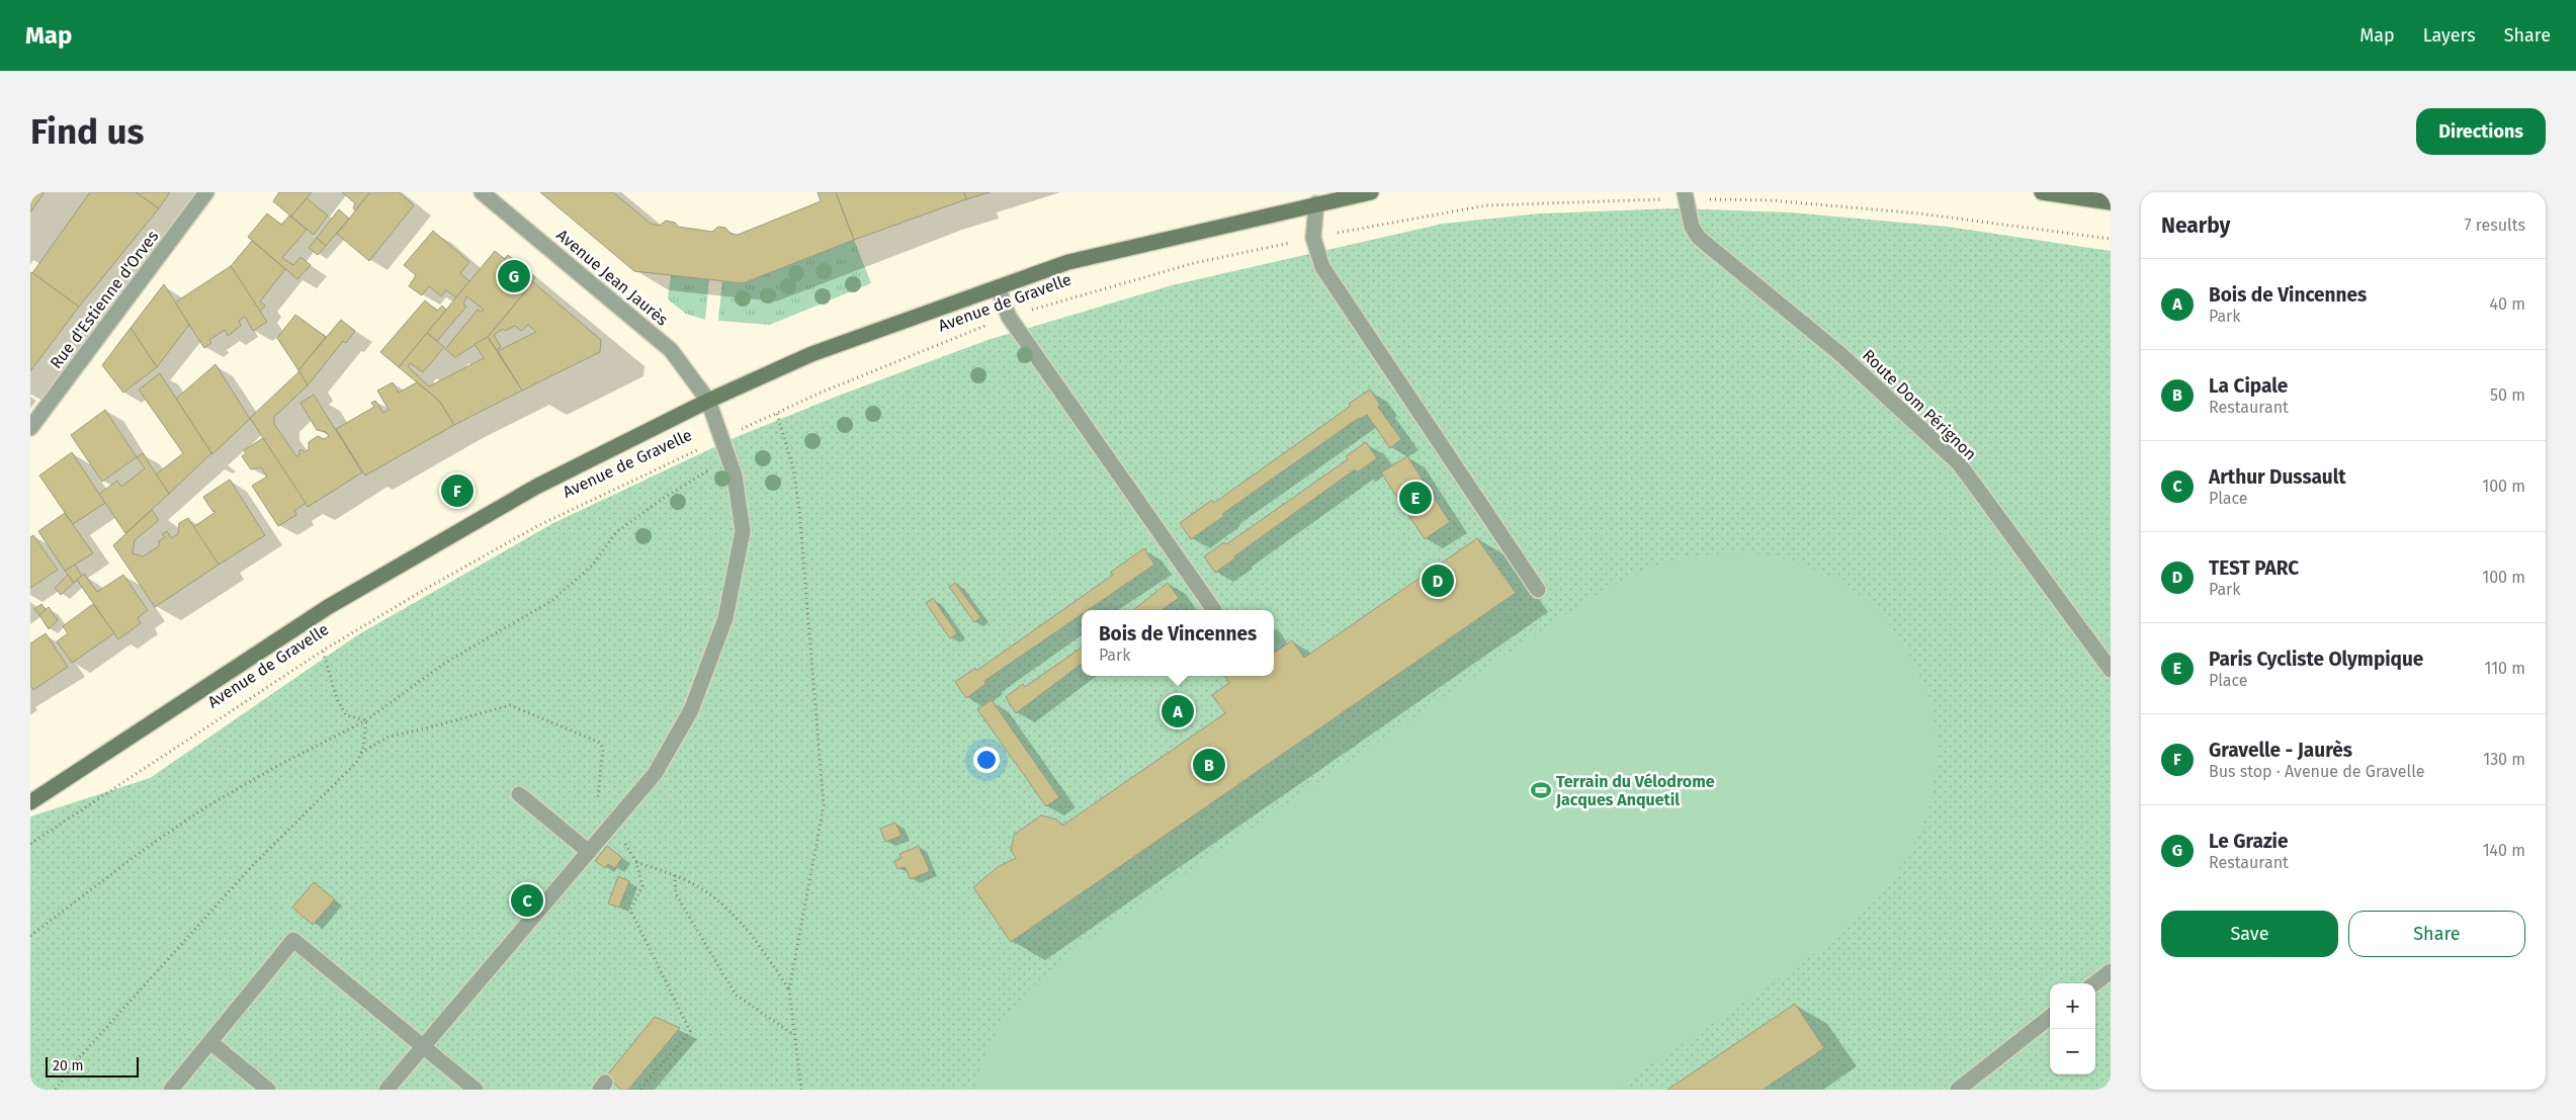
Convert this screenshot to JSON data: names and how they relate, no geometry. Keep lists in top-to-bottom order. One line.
{"streets":{"street":["Avenue Jean Jaurès","Rue d'Estienne d'Orves","Avenue de Gravelle","Route Dom Pérignon"]},"crossings":[["Avenue Jean Jaurès","Avenue de Gravelle"],["Avenue de Gravelle","Route Dom Pérignon"]],"places":{"sports":["Terrain du Vélodrome Jacques Anquetil"]},"scale_bar":"20 m","page":{"header":"Map","nav":["Map","Layers","Share"],"buttons":["Directions",["Save","Share"]],"title":"Find us","heading":["Nearby","7 results"],"pins":["G","F","E","D","A","B","C"],"list":[{"mark":"A","name":"Bois de Vincennes","note":"Park","value":"40 m"},{"mark":"B","name":"La Cipale","note":"Restaurant","value":"50 m"},{"mark":"C","name":"Arthur Dussault","note":"Place","value":"100 m"},{"mark":"D","name":"TEST PARC","note":"Park","value":"100 m"},{"mark":"E","name":"Paris Cycliste Olympique","note":"Place","value":"110 m"},{"mark":"F","name":"Gravelle - Jaurès","note":"Bus stop · Avenue de Gravelle","value":"130 m"},{"mark":"G","name":"Le Grazie","note":"Restaurant","value":"140 m"}],"popup":["Bois de Vincennes","Park"],"map_buttons":["+","−"],"scale":"20 m"}}
